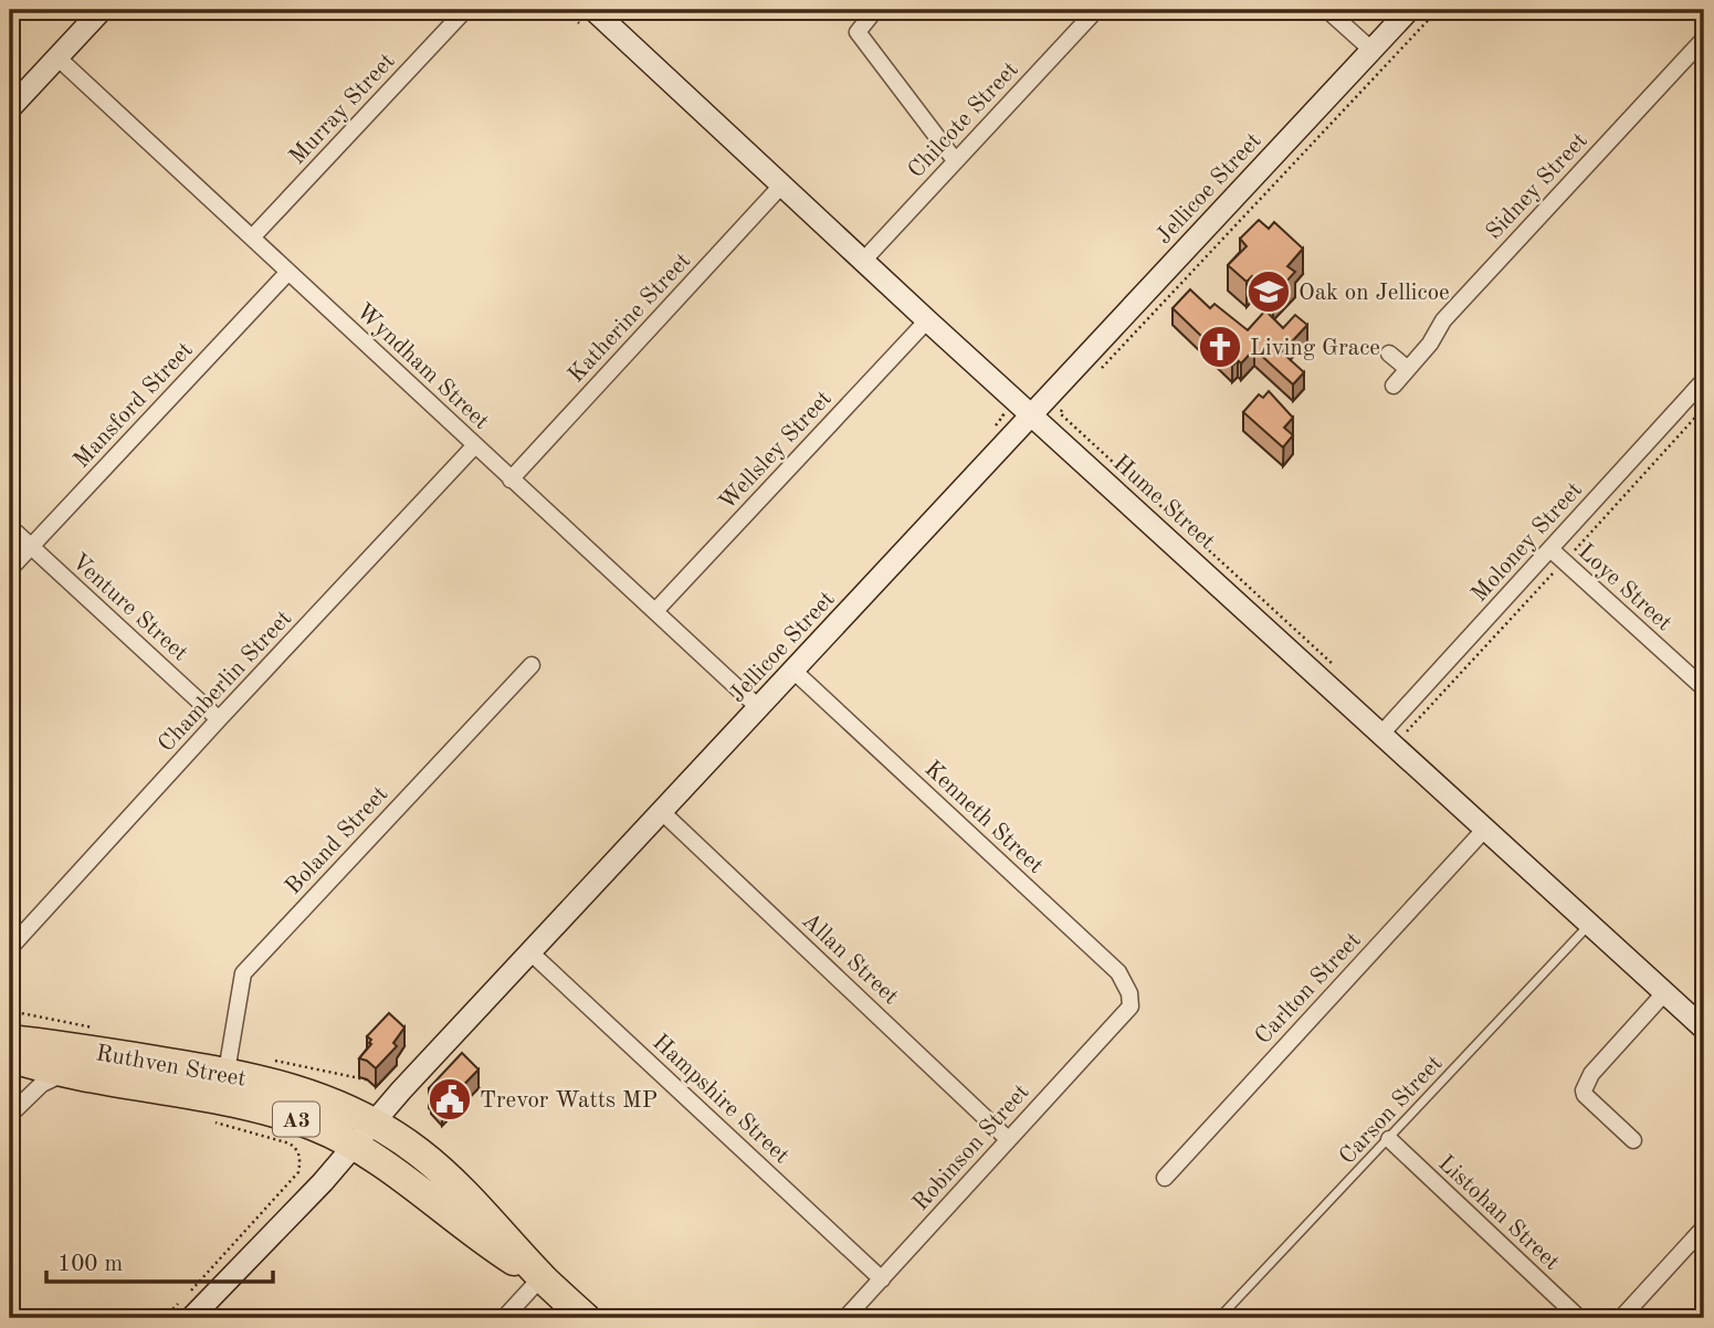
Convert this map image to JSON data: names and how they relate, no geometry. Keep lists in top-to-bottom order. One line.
{"streets":{"highway":["Ruthven Street","A3"],"street":["Murray Street","Chilcote Street","Sidney Street","Jellicoe Street","Katherine Street","Wyndham Street","Mansford Street","Wellsley Street","Hume Street","Moloney Street","Loye Street","Venture Street","Chamberlin Street","Kenneth Street","Boland Street","Allan Street","Carlton Street","Hampshire Street","Robinson Street","Listohan Street"],"lane":["Carson Street"]},"crossings":[["Murray Street","Wyndham Street"],["Chilcote Street","Hume Street"],["Jellicoe Street","Wyndham Street"],["Jellicoe Street","Hume Street"],["Jellicoe Street","Kenneth Street"],["Jellicoe Street","Allan Street"],["Jellicoe Street","Ruthven Street"],["Jellicoe Street","Hampshire Street"],["Katherine Street","Wyndham Street"],["Katherine Street","Hume Street"],["Wyndham Street","Mansford Street"],["Wyndham Street","Wellsley Street"],["Wyndham Street","Chamberlin Street"],["Mansford Street","Venture Street"],["Wellsley Street","Hume Street"],["Hume Street","Moloney Street"],["Hume Street","Carlton Street"],["Hume Street","Carson Street"],["Moloney Street","Loye Street"],["Venture Street","Chamberlin Street"],["Kenneth Street","Robinson Street"],["Boland Street","Ruthven Street"],["Allan Street","Robinson Street"],["Hampshire Street","Robinson Street"],["Carson Street","Listohan Street"]],"places":{"school or university":["Oak on Jellicoe"],"church":["Living Grace"],"public building":["Trevor Watts MP"]},"scale_bar":"100 m"}
